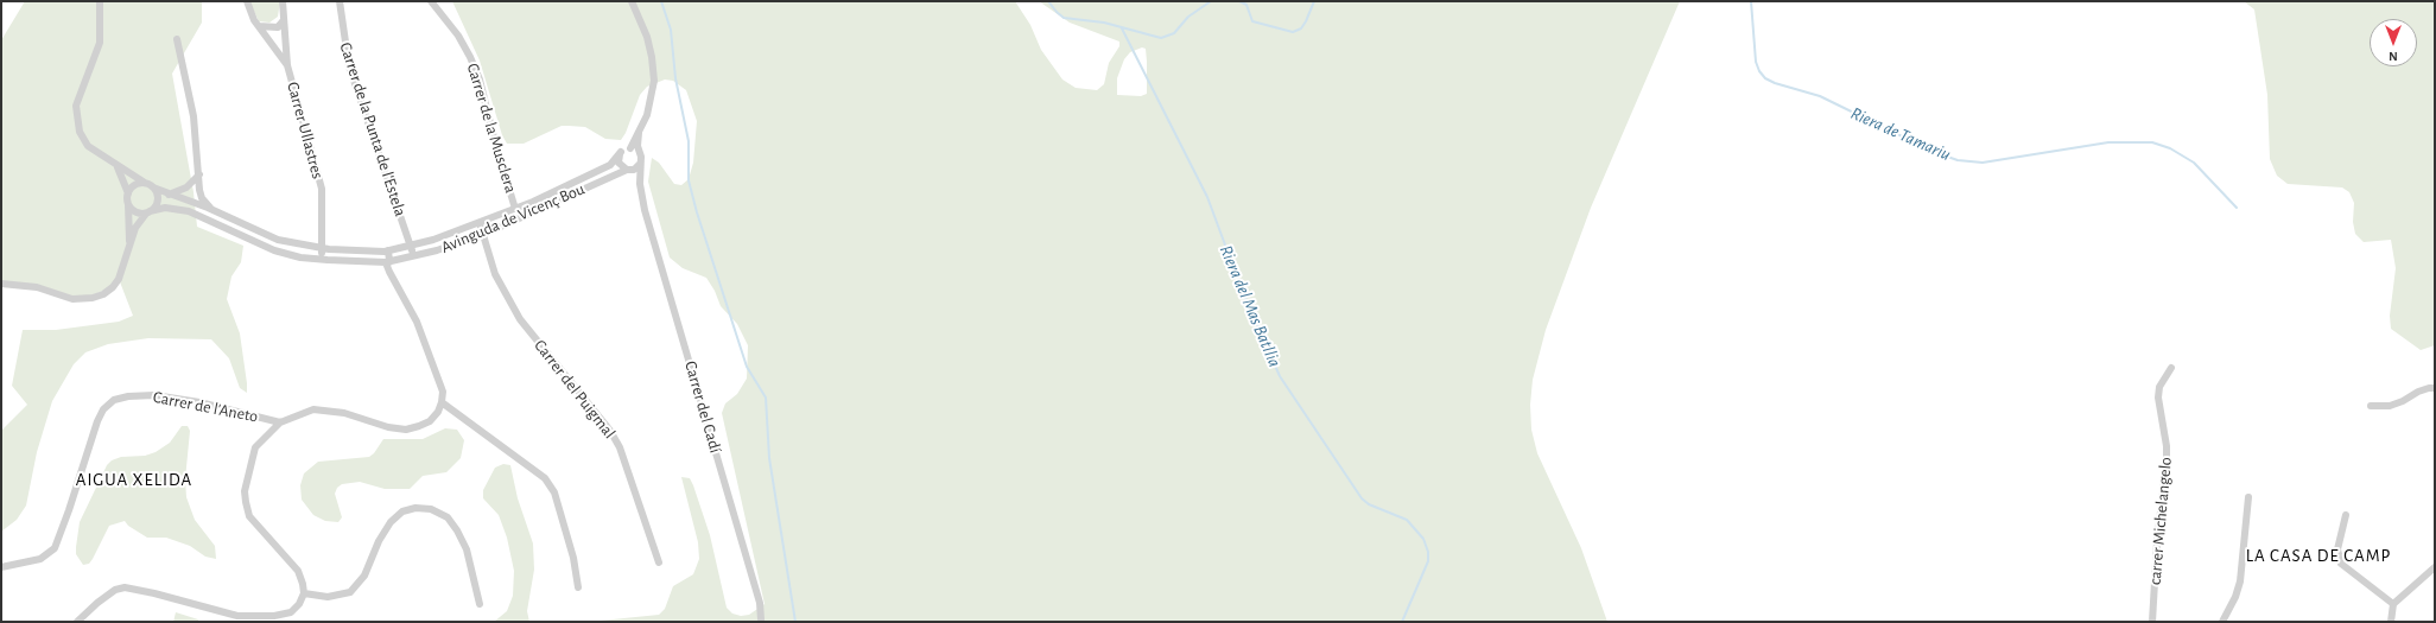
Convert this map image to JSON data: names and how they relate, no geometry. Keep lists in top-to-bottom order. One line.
{"streets":{"street":["Carrer de la Musclera","Carrer de la Punta de l'Estela","Carrer Ullastres","Avinguda de Vicenç Bou","Carrer del Puigmal","Carrer de l'Aneto","Carrer del Cadí","carrer Michelangelo"]},"crossings":[["Carrer de la Musclera","Avinguda de Vicenç Bou"],["Carrer de la Punta de l'Estela","Avinguda de Vicenç Bou"],["Carrer Ullastres","Avinguda de Vicenç Bou"],["Avinguda de Vicenç Bou","Carrer del Puigmal"],["Avinguda de Vicenç Bou","Carrer del Cadí"]],"districts":["AIGUA XELIDA","LA CASA DE CAMP"],"water":["Riera de Tamariu","Riera del Mas Batllia"],"north":"bottom"}
